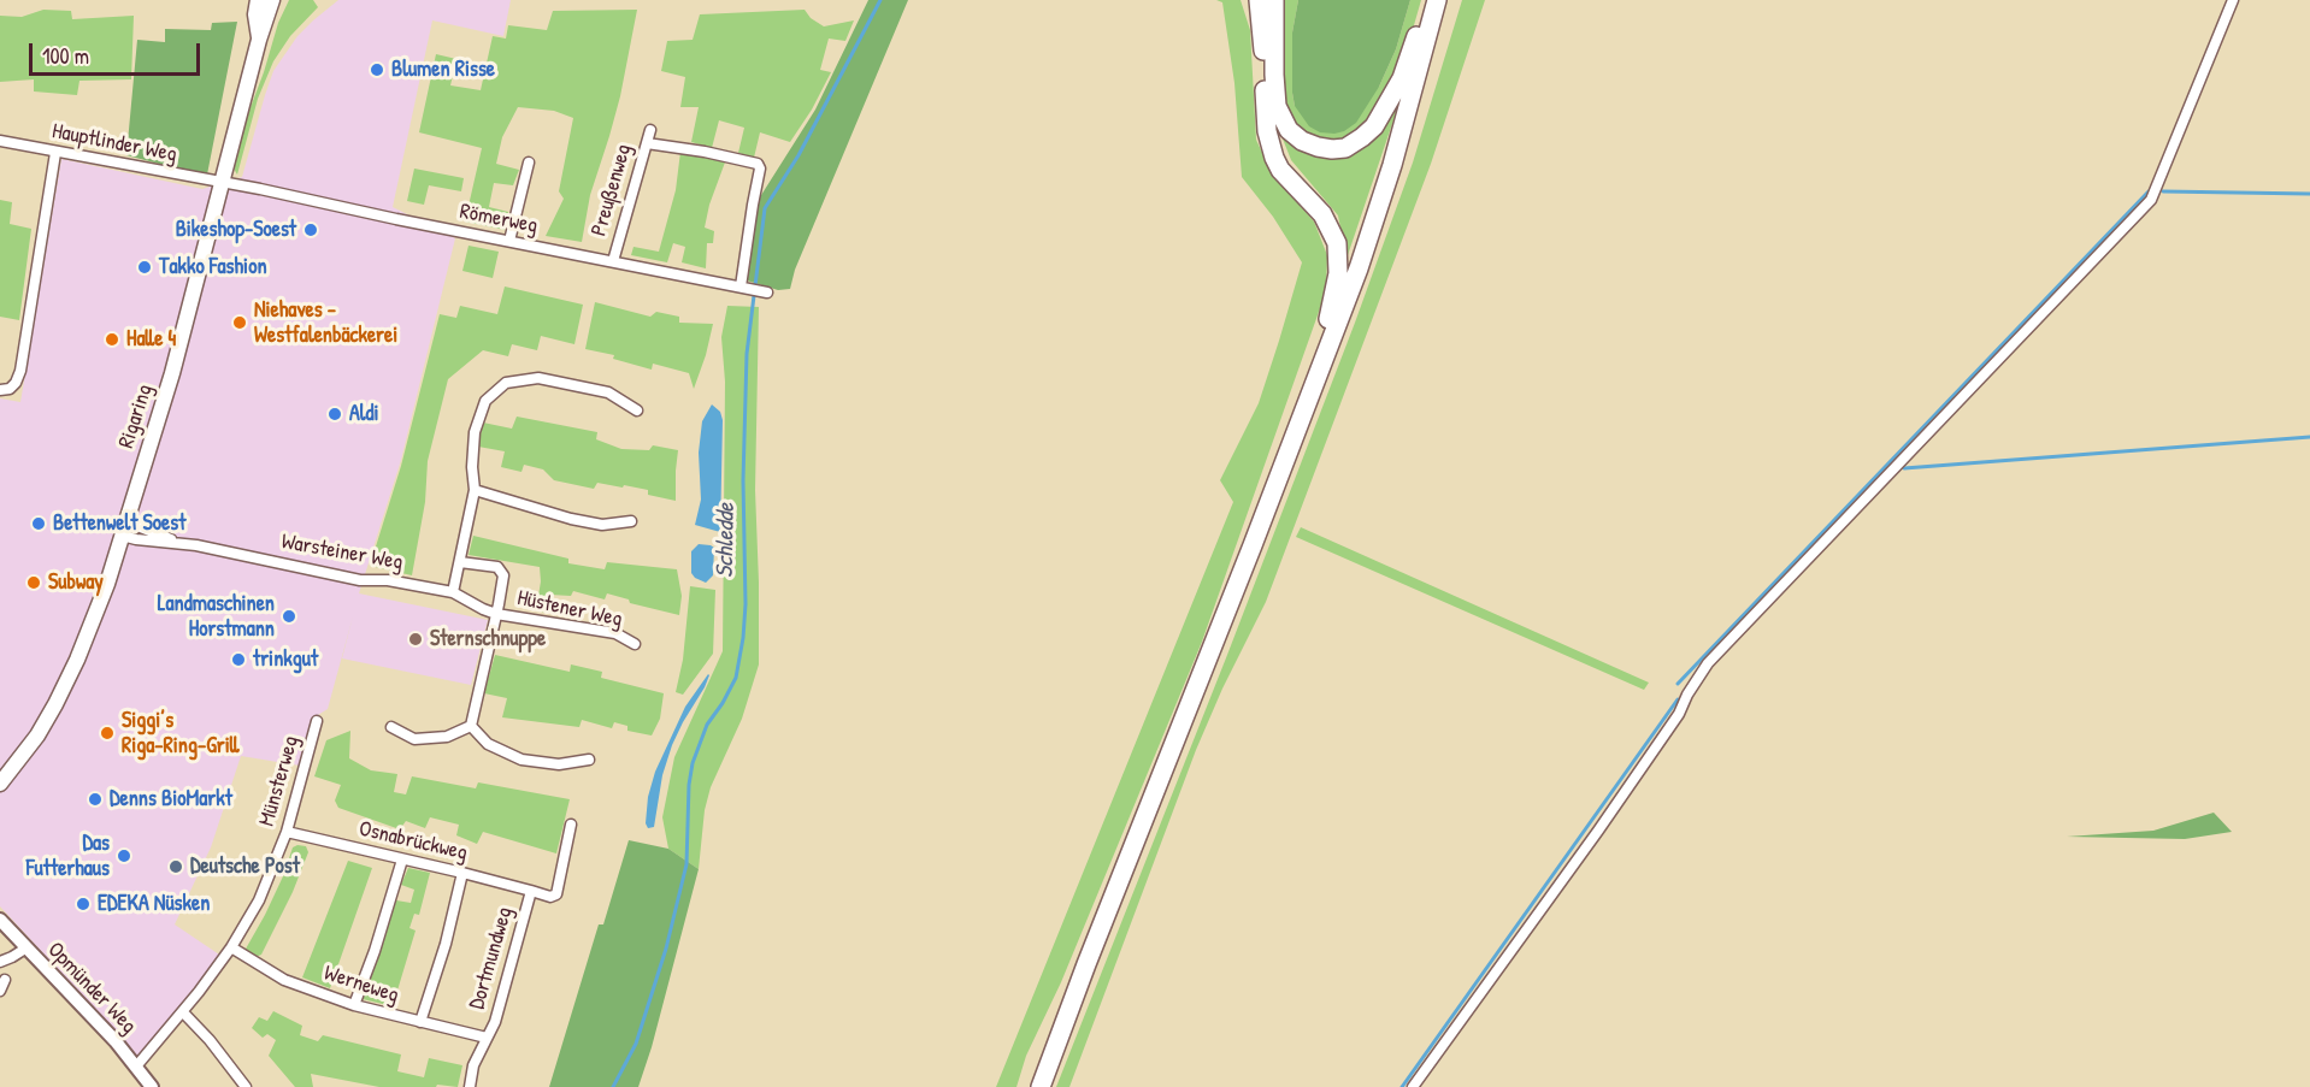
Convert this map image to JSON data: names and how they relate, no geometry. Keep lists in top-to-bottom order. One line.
{"streets":{"main road":["Rigaring","Opmünder Weg"],"street":["Hauptlinder Weg","Preußenweg","Römerweg","Warsteiner Weg","Hüstener Weg","Münsterweg","Osnabrückweg","Dortmundweg","Werneweg"]},"crossings":[["Hauptlinder Weg","Römerweg"],["Hauptlinder Weg","Rigaring"],["Preußenweg","Römerweg"],["Römerweg","Rigaring"],["Rigaring","Warsteiner Weg"],["Warsteiner Weg","Hüstener Weg"],["Münsterweg","Osnabrückweg"],["Münsterweg","Werneweg"],["Münsterweg","Opmünder Weg"],["Osnabrückweg","Dortmundweg"],["Dortmundweg","Werneweg"]],"water":["Schledde"],"places":["Blumen Risse","Bikeshop-Soest","Takko Fashion","Niehaves - Westfalenbäckerei","Halle 4","Aldi","Bettenwelt Soest","Subway","Landmaschinen Horstmann","Sternschnuppe","trinkgut","Siggi’s Riga-Ring-Grill","Denns BioMarkt","Das Futterhaus","Deutsche Post","EDEKA Nüsken"],"scale_bar":"100 m"}
